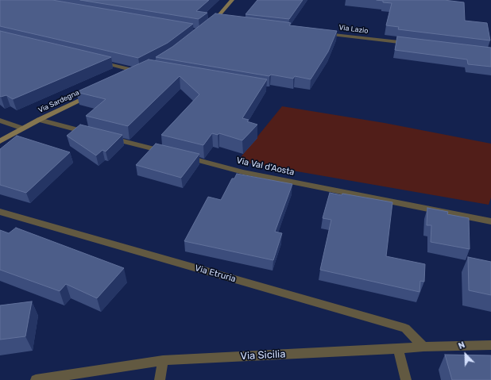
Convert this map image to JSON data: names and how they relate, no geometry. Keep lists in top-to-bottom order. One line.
{"streets":{"street":["Via Lazio","Via Sardegna","Via Val d'Aosta","Via Etruria","Via Sicilia"]},"crossings":[["Via Etruria","Via Sicilia"]],"north":"top left"}
